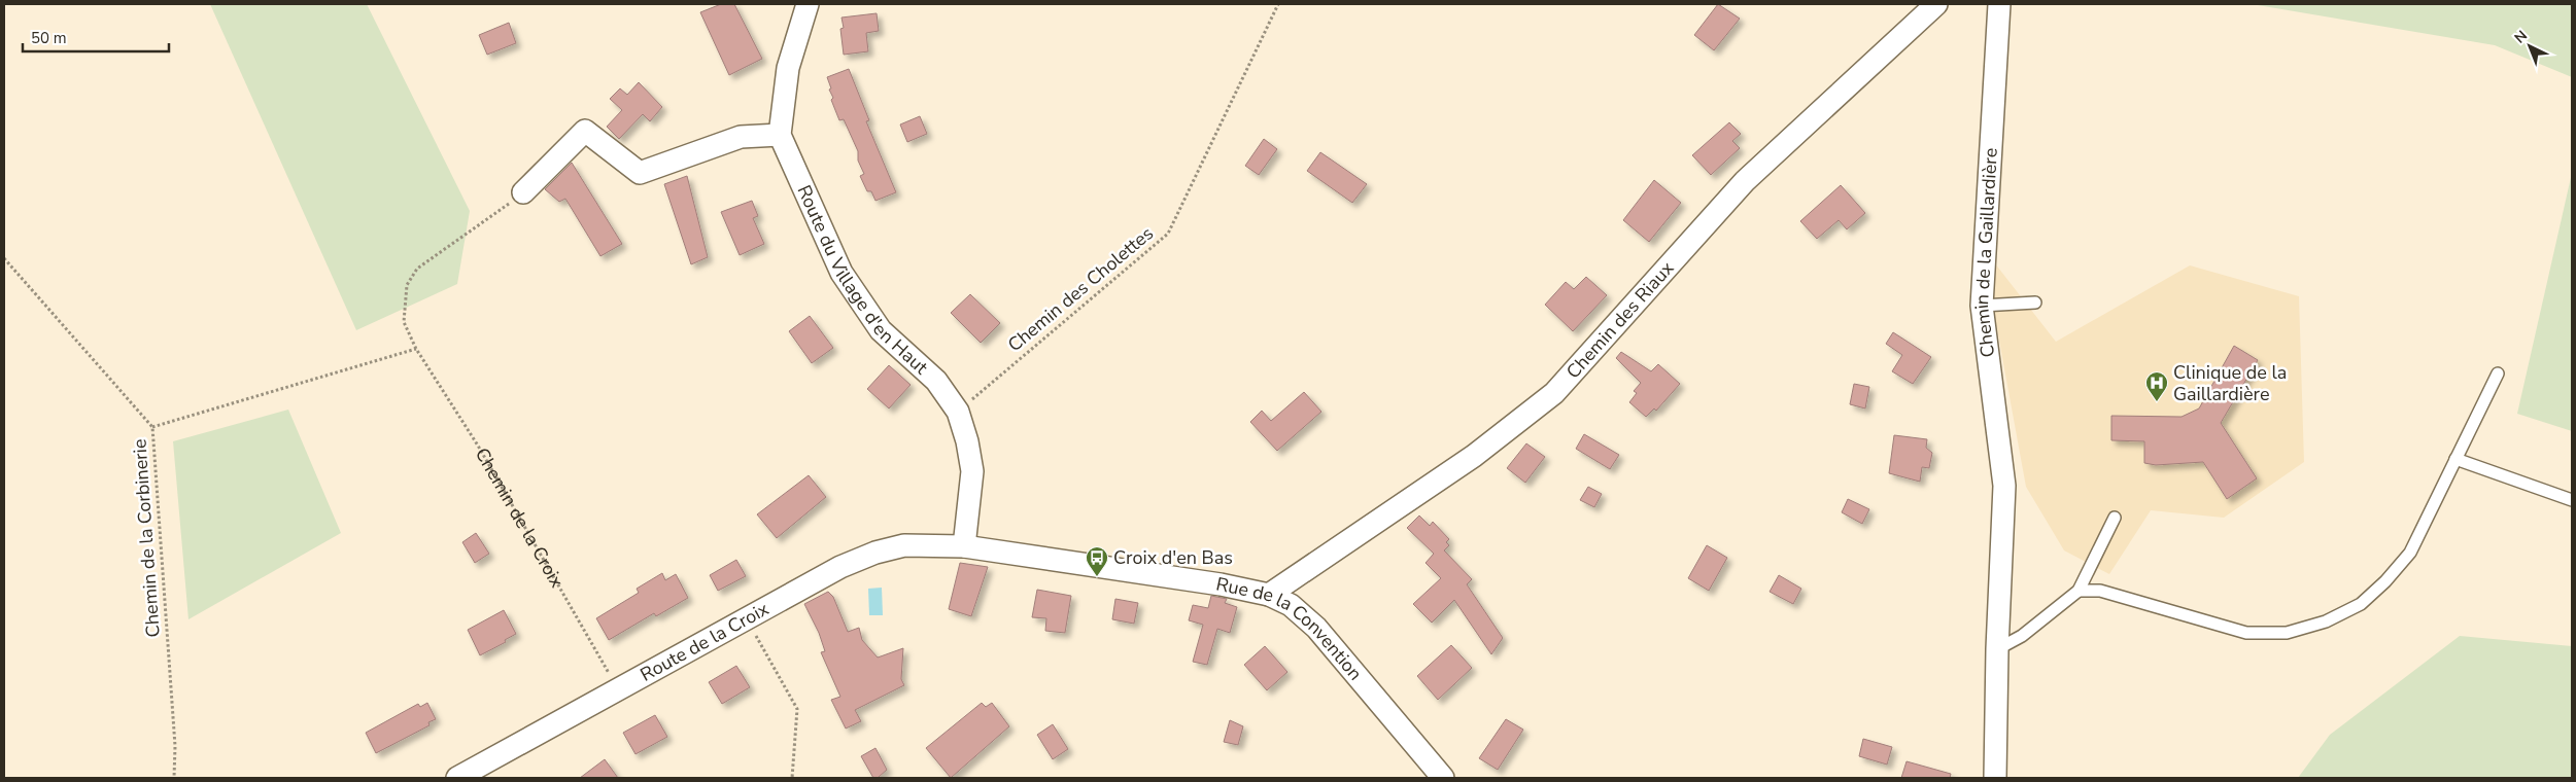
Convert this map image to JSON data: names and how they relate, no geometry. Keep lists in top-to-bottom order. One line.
{"streets":{"street":["Chemin de la Gaillardière","Route du Village d'en Haut","Chemin des Riaux","Rue de la Convention","Route de la Croix"],"path":["Chemin des Cholettes","Chemin de la Croix","Chemin de la Corbinerie"]},"crossings":[["Route du Village d'en Haut","Chemin des Cholettes"],["Route du Village d'en Haut","Rue de la Convention"],["Route du Village d'en Haut","Route de la Croix"],["Chemin des Riaux","Rue de la Convention"],["Chemin de la Croix","Route de la Croix"],["Rue de la Convention","Route de la Croix"]],"places":{"hospital":["Clinique de la Gaillardière"],"bus stop":["Croix d'en Bas"]},"scale_bar":"50 m","north":"top left"}
